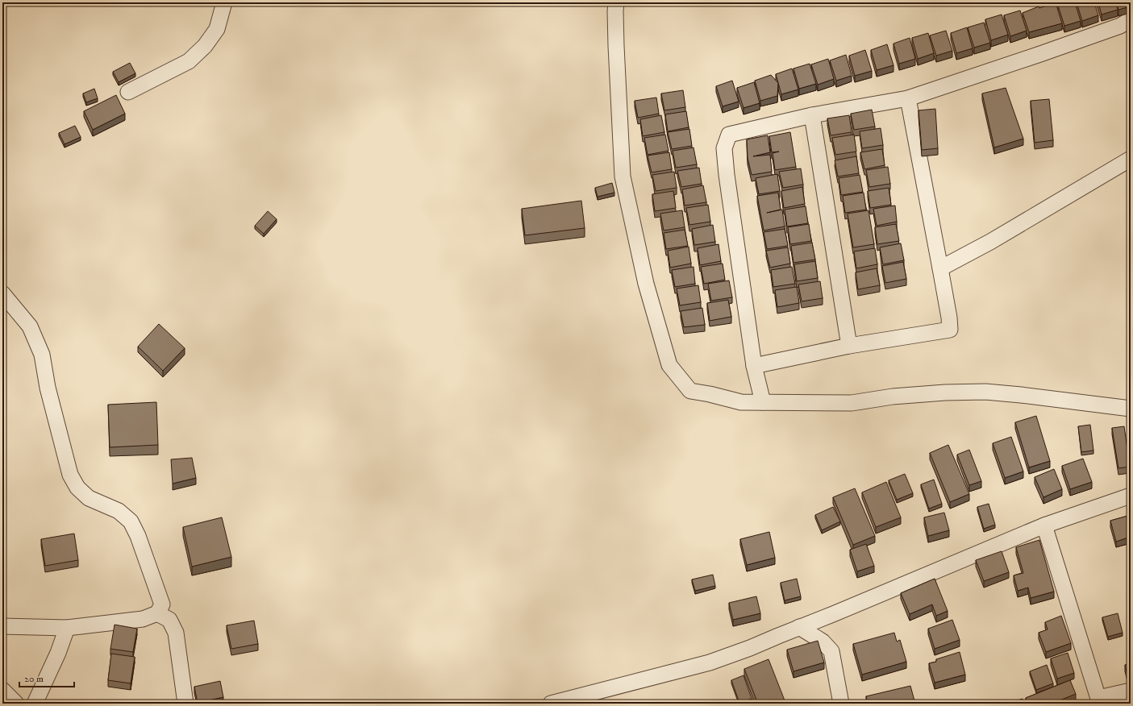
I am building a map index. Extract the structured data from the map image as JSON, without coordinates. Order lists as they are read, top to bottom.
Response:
{
  "scale_bar": "20 m"
}
